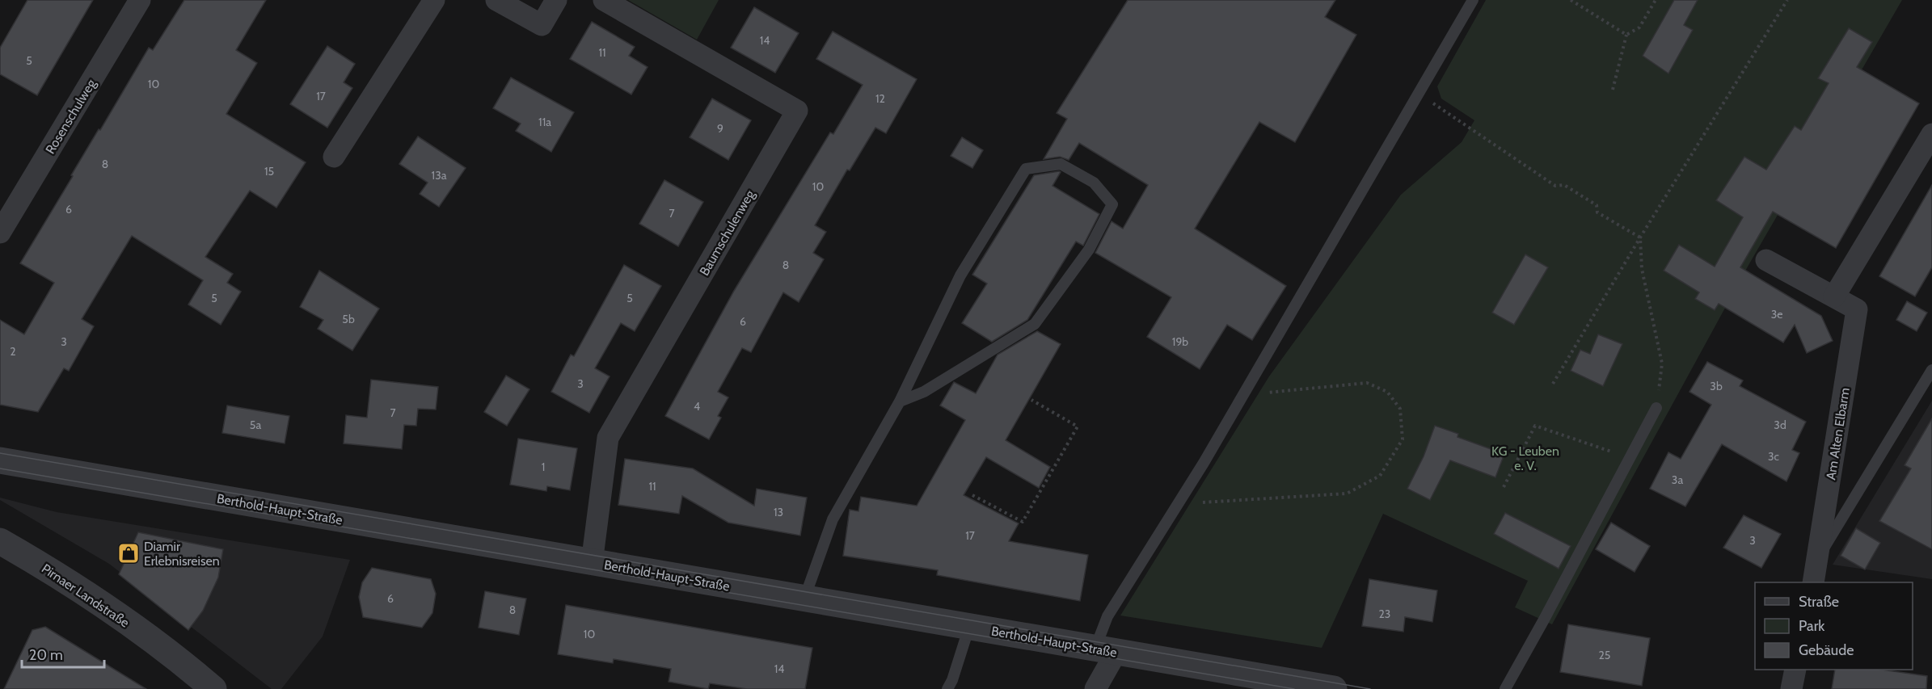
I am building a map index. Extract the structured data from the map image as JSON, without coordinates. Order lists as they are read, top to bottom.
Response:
{
  "streets": {
    "street": [
      "Rosenschulweg",
      "Baumschulenweg",
      "Am Alten Elbarm",
      "Berthold-Haupt-Straße",
      "Pirnaer Landstraße"
    ]
  },
  "crossings": [
    ["Baumschulenweg", "Berthold-Haupt-Straße"]
  ],
  "parks": ["KG - Leuben e. V."],
  "places": {
    "shop": ["Diamir Erlebnisreisen"]
  },
  "house_numbers": [
    "14",
    "11",
    "5",
    "10",
    "17",
    "12",
    "11a",
    "9",
    "8",
    "15",
    "13a",
    "10",
    "6",
    "7",
    "8",
    "5",
    "5",
    "3e",
    "5b",
    "6",
    "3",
    "19b",
    "2",
    "3",
    "3b",
    "4",
    "7",
    "5a",
    "3d",
    "3c",
    "1",
    "3a",
    "11",
    "13",
    "17",
    "3",
    "6",
    "8",
    "23",
    "10",
    "25",
    "14"
  ],
  "legend": ["Straße", "Park", "Gebäude"],
  "scale_bar": "20 m"
}
